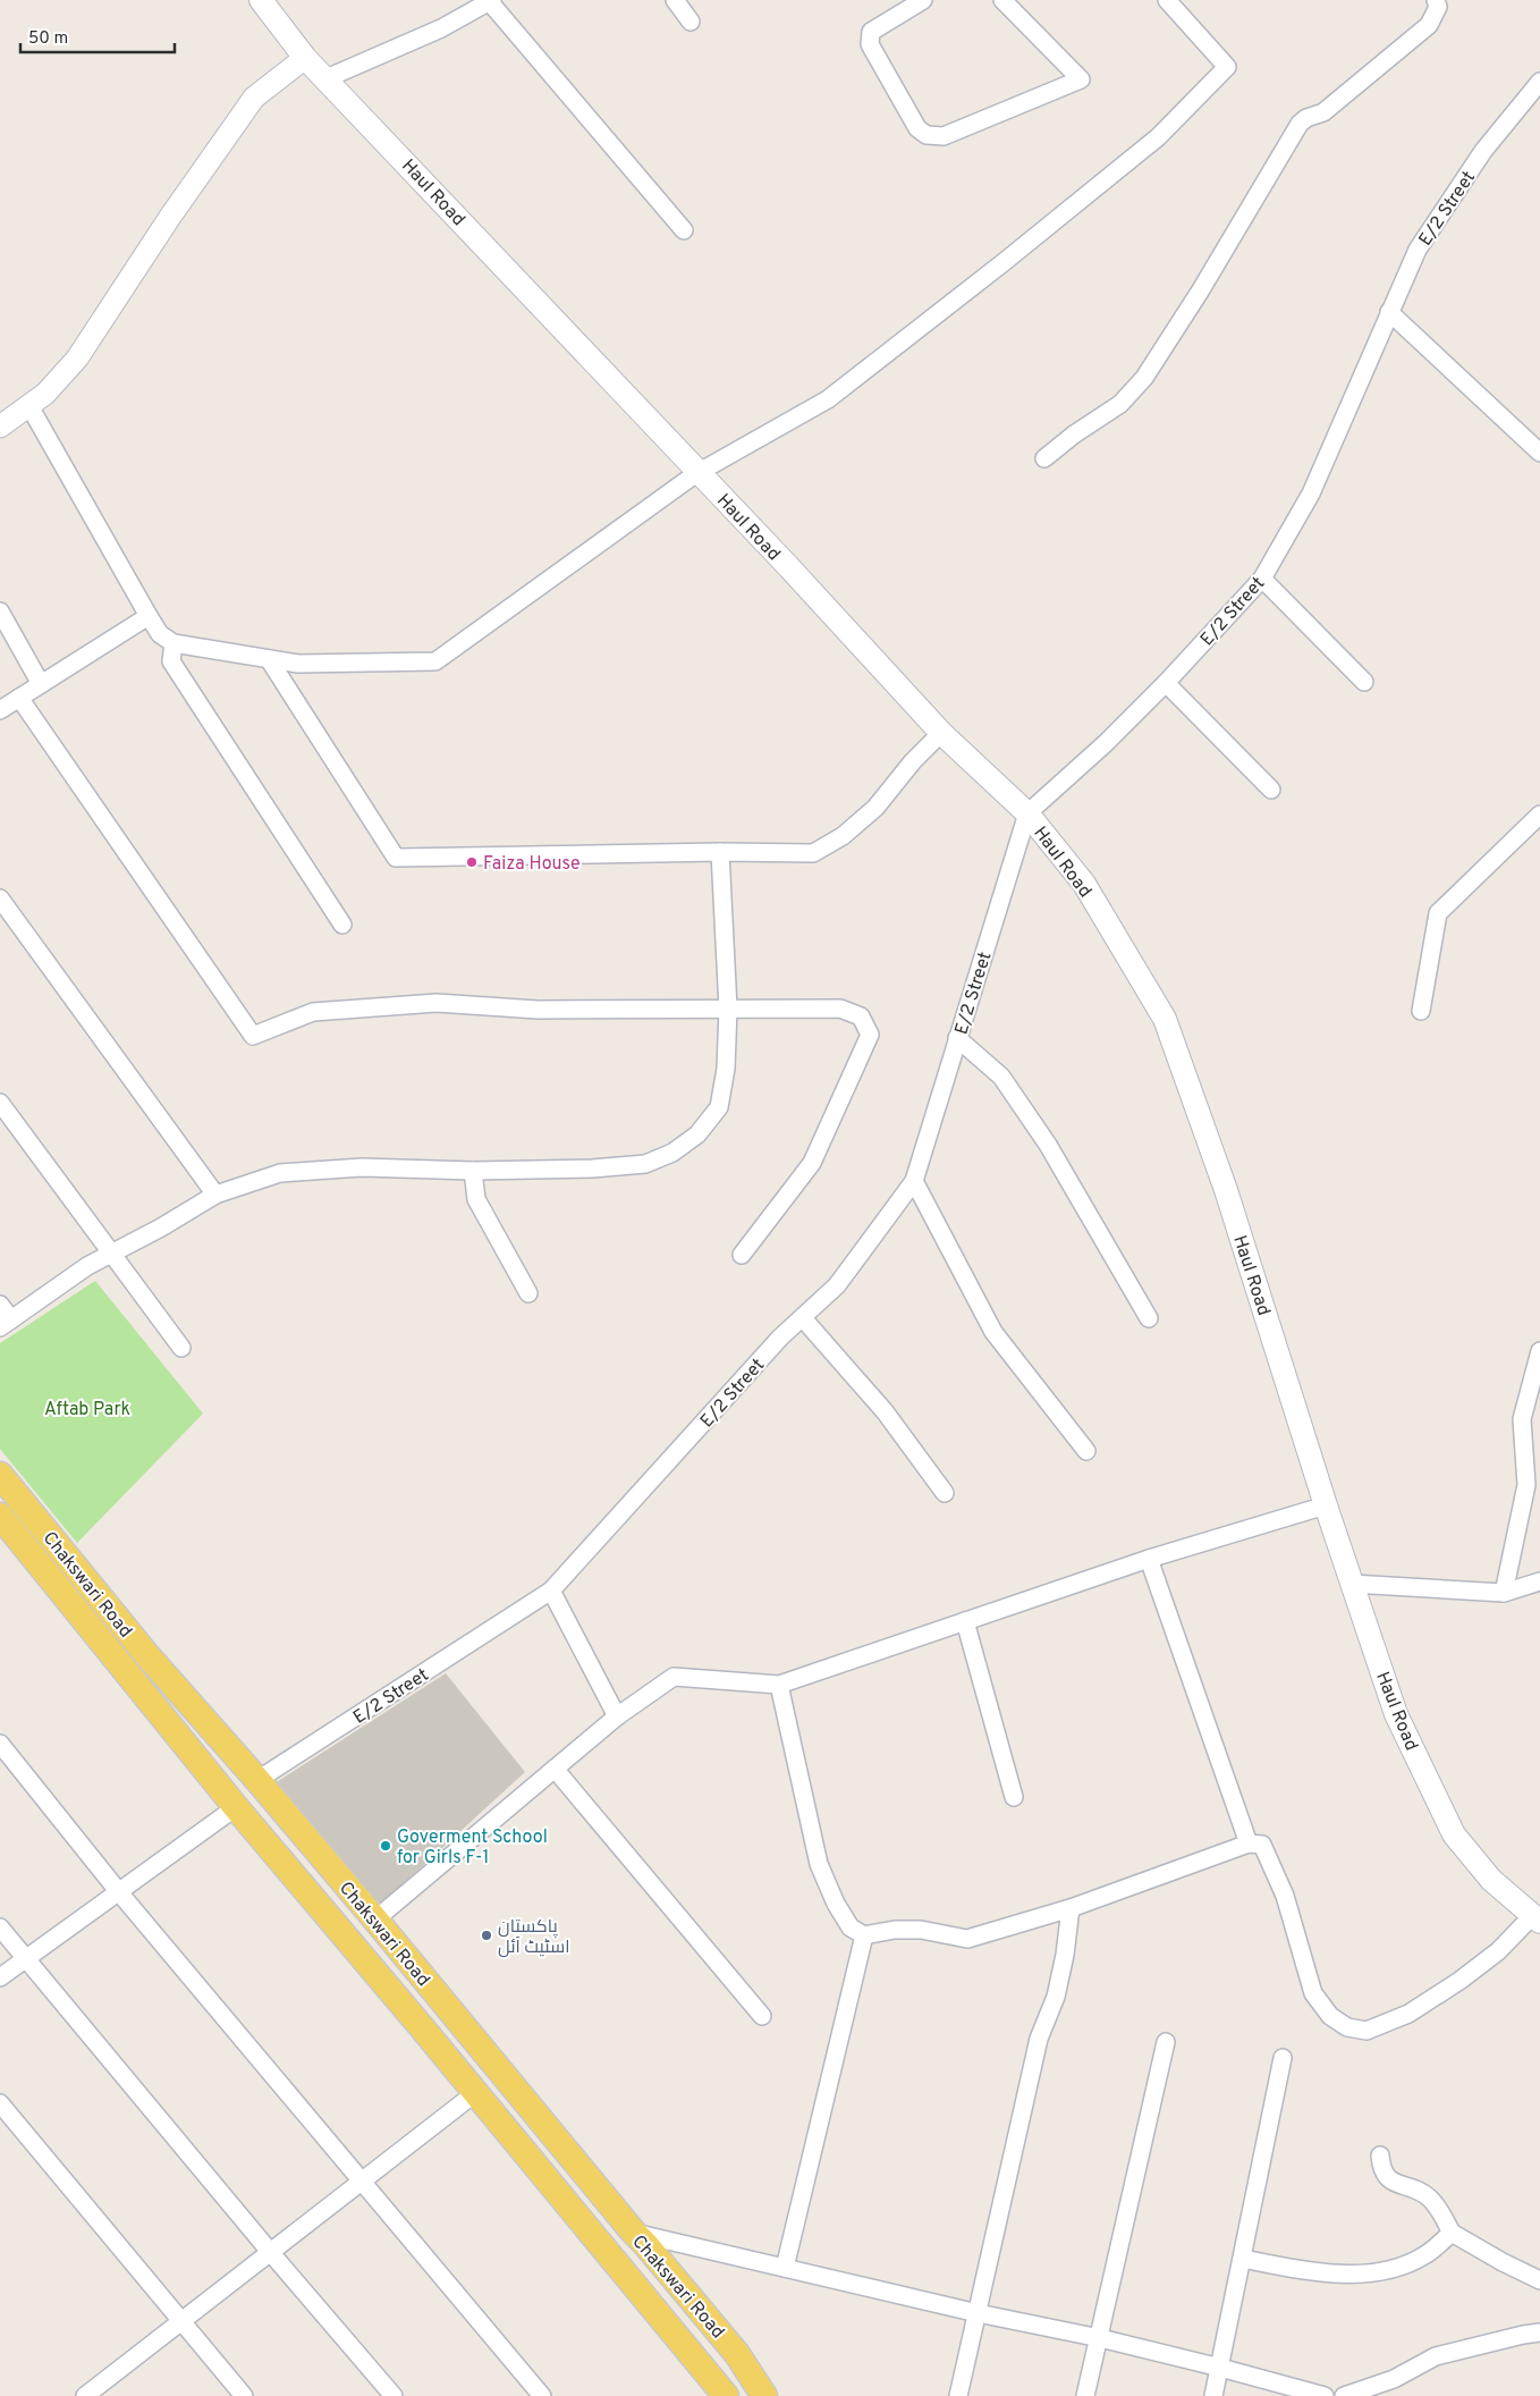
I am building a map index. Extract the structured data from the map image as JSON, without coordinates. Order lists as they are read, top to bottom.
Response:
{
  "streets": {
    "main road": ["Haul Road", "Chakswari Road"],
    "street": ["E/2 Street"]
  },
  "crossings": [
    ["Haul Road", "E/2 Street"],
    ["E/2 Street", "Chakswari Road"]
  ],
  "parks": ["Aftab Park"],
  "places": ["Faiza House", "Goverment School for Girls F-1", "پاکستان اسٹیٹ آئل"],
  "scale_bar": "50 m"
}
